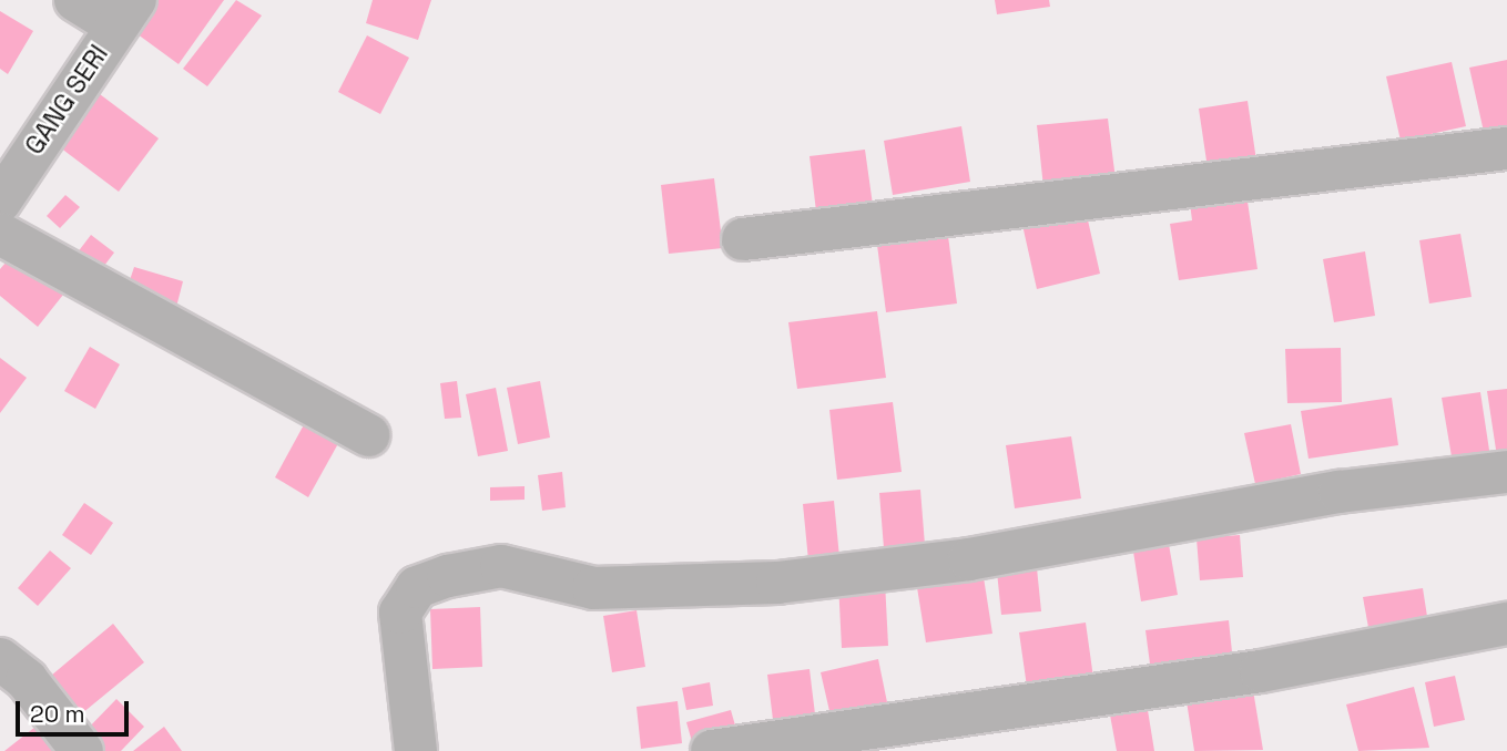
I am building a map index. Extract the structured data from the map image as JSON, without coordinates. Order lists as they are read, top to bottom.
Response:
{
  "streets": {
    "street": ["GANG SERI"]
  },
  "scale_bar": "20 m"
}
